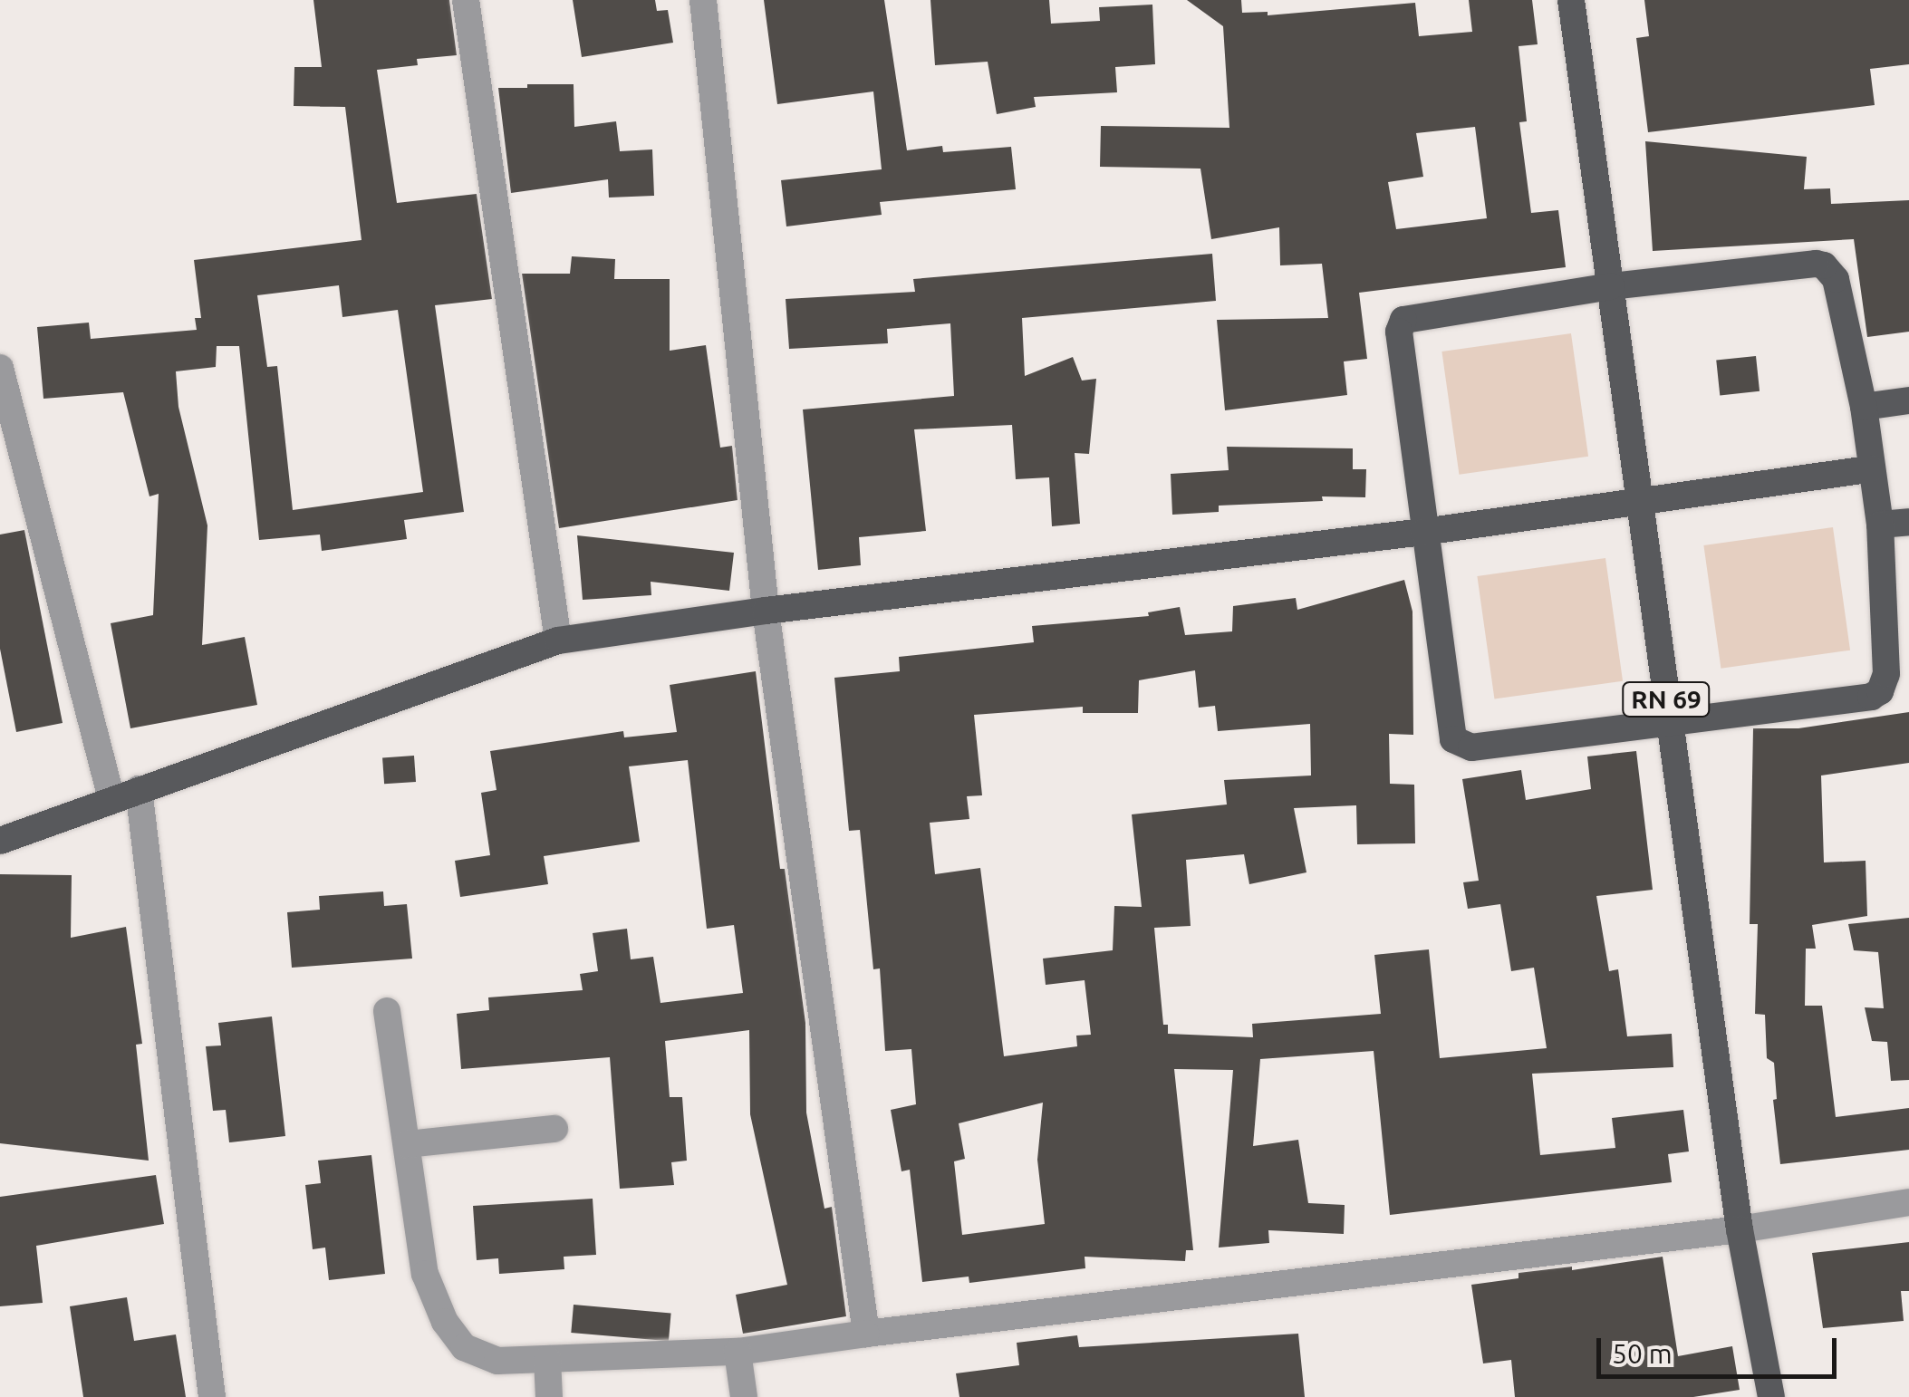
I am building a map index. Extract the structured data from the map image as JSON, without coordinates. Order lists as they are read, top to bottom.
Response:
{
  "streets": {
    "main road": ["RN 69"]
  },
  "scale_bar": "50 m"
}
